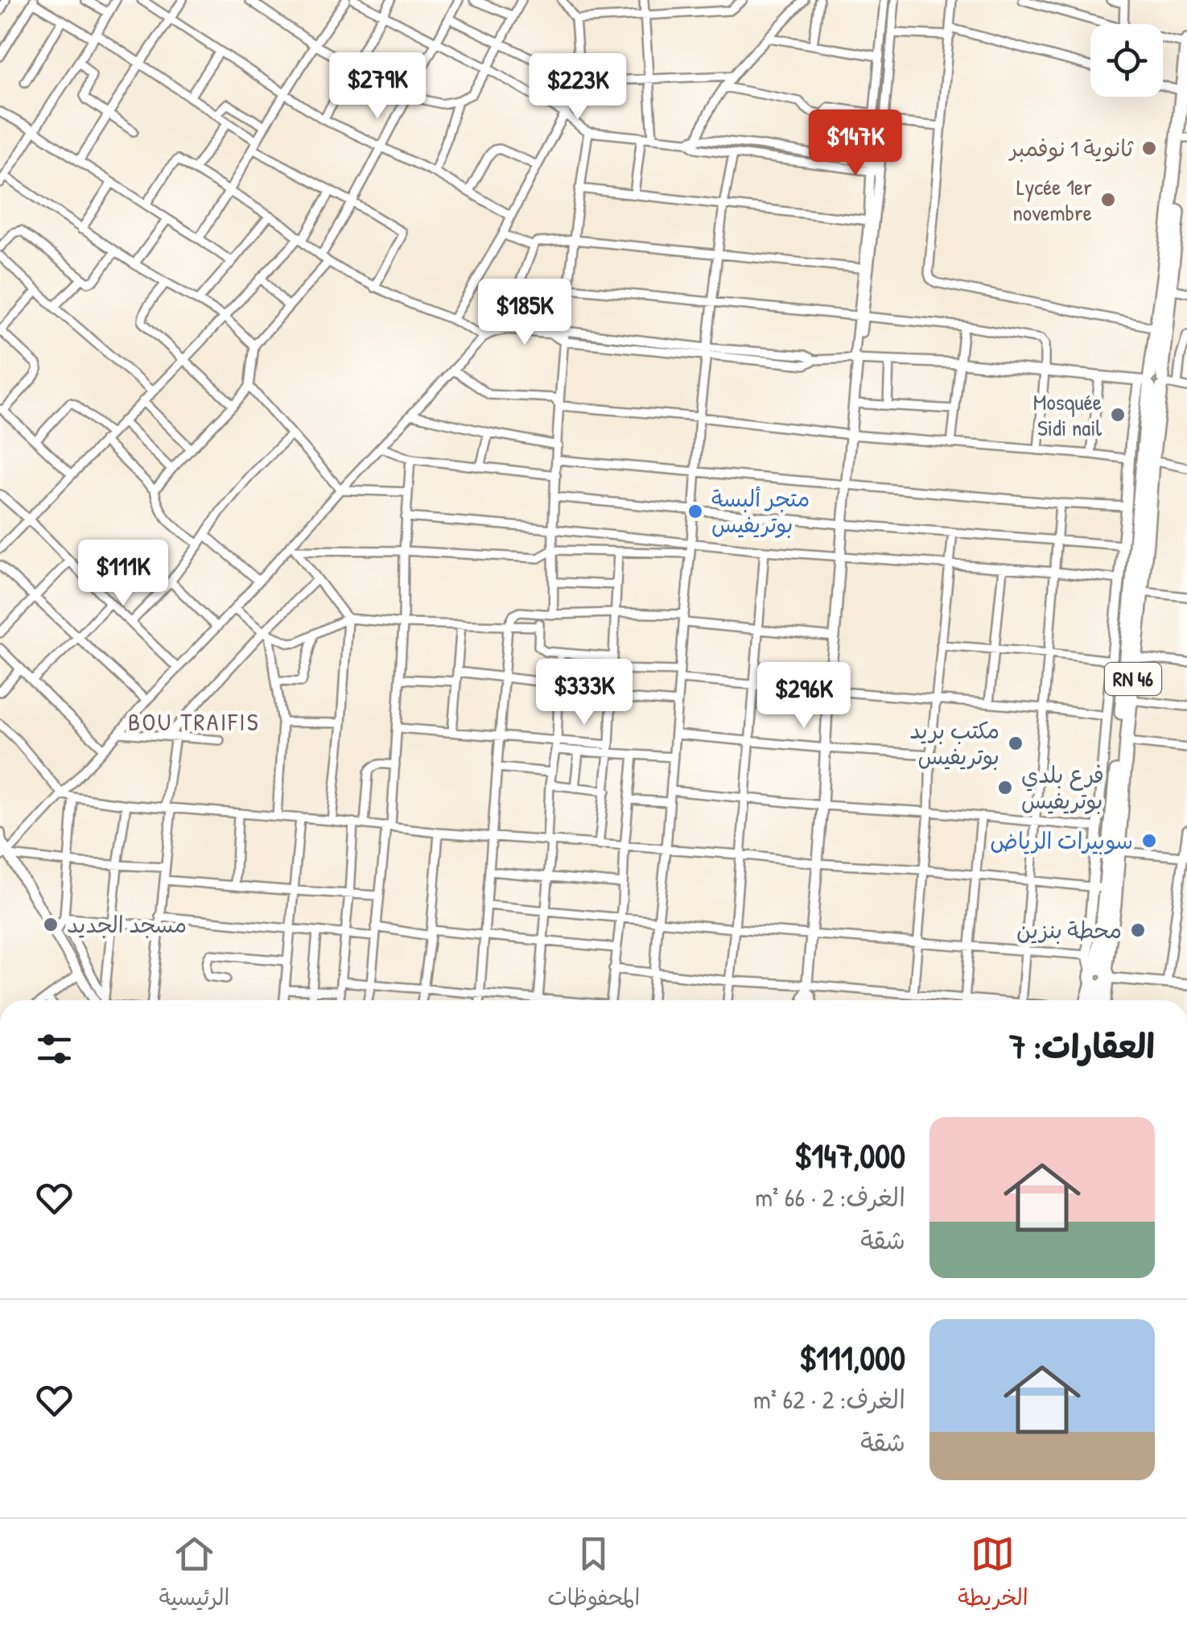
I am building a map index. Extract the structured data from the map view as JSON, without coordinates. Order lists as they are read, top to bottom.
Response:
{
  "streets": {
    "highway": ["RN 46"]
  },
  "districts": ["BOU TRAIFIS"],
  "places": [
    "ثانوية 1 نوفمبر",
    "Lycée 1er novembre",
    "Mosquée Sidi nail",
    "متجر ألبسة بوتريفيس",
    "مكتب بريد بوتريفيس",
    "فرع بلدي بوتريفيس",
    "سوبيرات الرياض",
    "مسجد الجديد",
    "محطة بنزين"
  ],
  "page": {
    "price": [
      "$279K",
      "$223K",
      "$147K",
      "$185K",
      "$111K",
      "$333K",
      "$296K"
    ],
    "heading": "العقارات: 7",
    "list": [
      {
        "name": "$147,000",
        "note": "الغرف: 2 · 66 m² · شقة"
      },
      {
        "name": "$111,000",
        "note": "الغرف: 2 · 62 m² · شقة"
      }
    ],
    "tabs": ["الخريطة", "المحفوظات", "الرئيسية"]
  }
}
